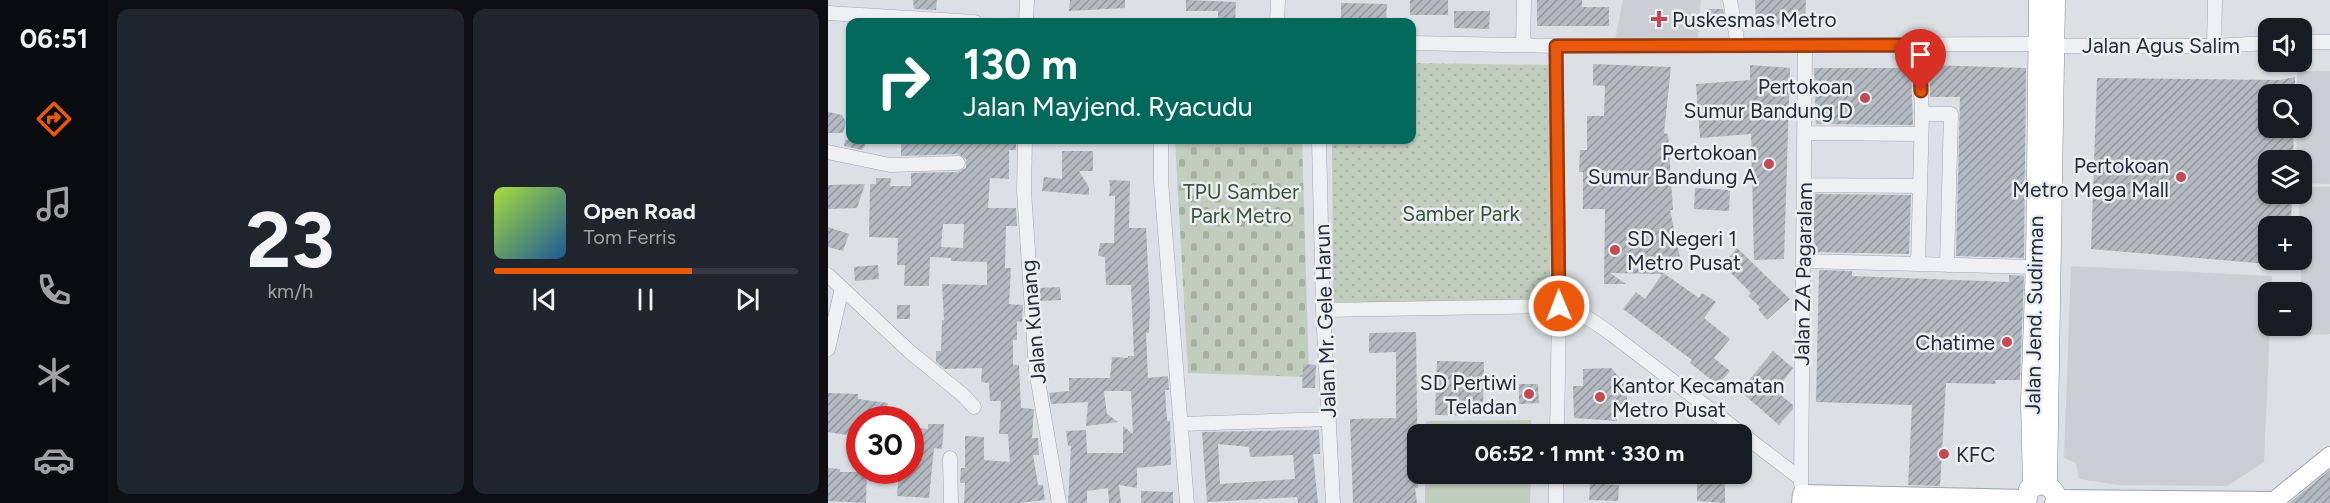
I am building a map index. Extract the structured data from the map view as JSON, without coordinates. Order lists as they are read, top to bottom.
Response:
{
  "streets": {
    "highway": ["Jalan Jend. Sudirman"],
    "street": [
      "Jalan Agus Salim",
      "Jalan ZA Pagaralam",
      "Jalan Mr. Gele Harun",
      "Jalan Kunang"
    ]
  },
  "crossings": [
    ["Jalan Agus Salim", "Jalan ZA Pagaralam"],
    ["Jalan Agus Salim", "Jalan Jend. Sudirman"]
  ],
  "parks": ["TPU Samber Park Metro", "Samber Park"],
  "places": {
    "health": ["Puskesmas Metro"],
    "other": [
      "Pertokoan Sumur Bandung D",
      "Pertokoan Sumur Bandung A",
      "Pertokoan Metro Mega Mall",
      "SD Negeri 1 Metro Pusat",
      "Chatime",
      "SD Pertiwi Teladan",
      "Kantor Kecamatan Metro Pusat",
      "KFC"
    ]
  },
  "page": {
    "tabs": "06:51",
    "tile": ["23", "km/h"],
    "map_buttons": ["+", "−"],
    "turn": ["130 m", "Jalan Mayjend. Ryacudu"],
    "song": ["Open Road", "Tom Ferris"],
    "limit": "30",
    "trip": "06:52 · 1 mnt · 330 m"
  }
}
